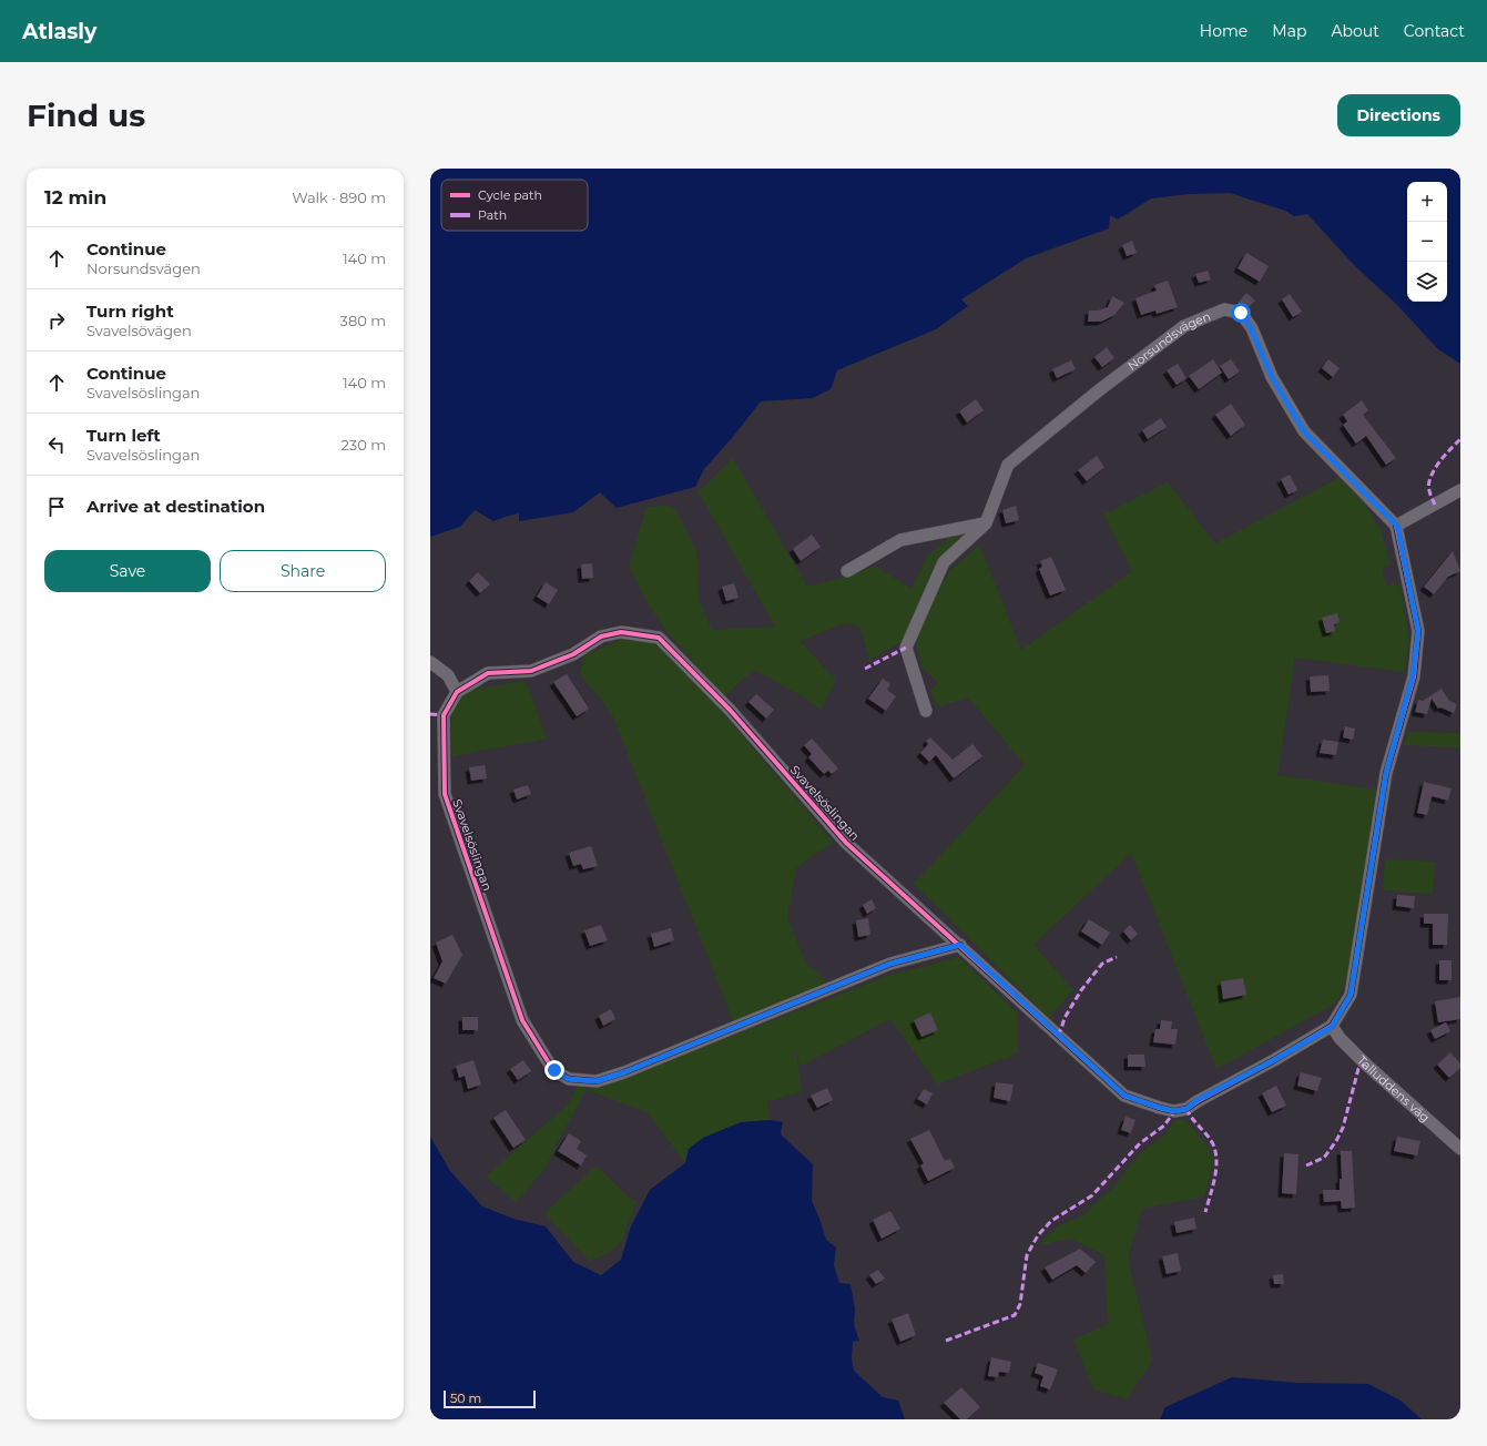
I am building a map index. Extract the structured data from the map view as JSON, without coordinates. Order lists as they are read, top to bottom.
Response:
{
  "streets": {
    "street": ["Norsundsvägen", "Svavelsöslingan", "Talluddens väg"]
  },
  "crossings": [
    ["Svavelsöslingan", "Talluddens väg"]
  ],
  "legend": ["Cycle path", "Path"],
  "scale_bar": "50 m",
  "page": {
    "header": "Atlasly",
    "nav": [
      "Home",
      "Map",
      "About",
      "Contact"
    ],
    "buttons": [
      "Directions",
      ["Save", "Share"]
    ],
    "title": "Find us",
    "heading": ["12 min", "Walk · 890 m"],
    "map_buttons": ["+", "−"],
    "list": [
      ["Continue", "Norsundsvägen", "140 m"],
      ["Turn right", "Svavelsövägen", "380 m"],
      ["Continue", "Svavelsöslingan", "140 m"],
      ["Turn left", "Svavelsöslingan", "230 m"],
      "Arrive at destination"
    ],
    "scale": "50 m"
  }
}
